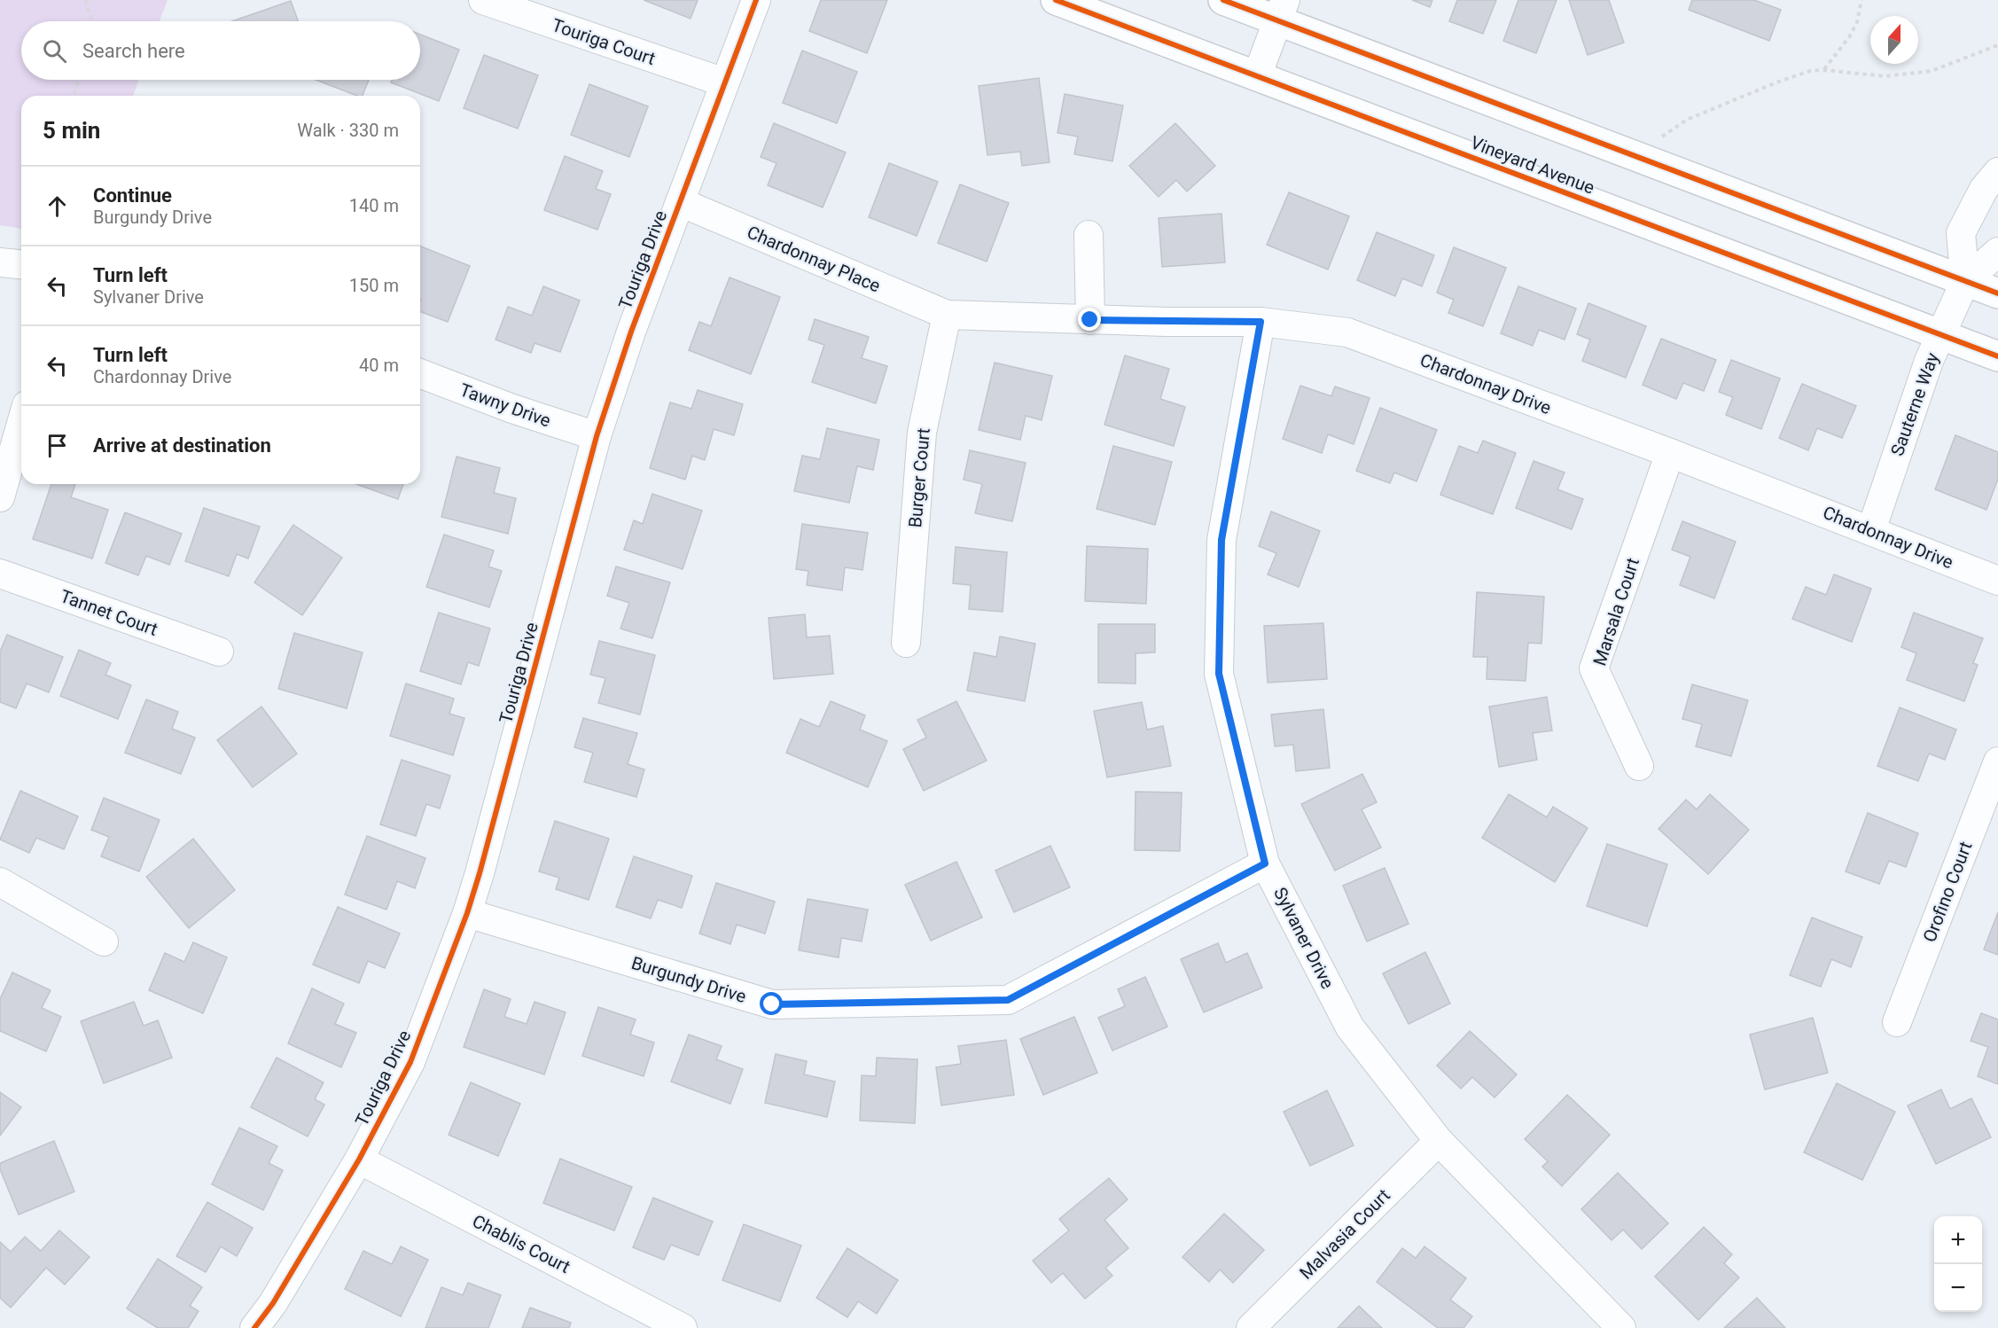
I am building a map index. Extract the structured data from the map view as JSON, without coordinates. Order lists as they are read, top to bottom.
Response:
{
  "streets": {
    "street": [
      "Touriga Court",
      "Vineyard Avenue",
      "Chardonnay Place",
      "Touriga Drive",
      "Chardonnay Drive",
      "Sauterne Way",
      "Tawny Drive",
      "Burger Court",
      "Marsala Court",
      "Tannet Court",
      "Orofino Court",
      "Sylvaner Drive",
      "Burgundy Drive",
      "Malvasia Court",
      "Chablis Court"
    ]
  },
  "crossings": [
    ["Touriga Court", "Touriga Drive"],
    ["Vineyard Avenue", "Sauterne Way"],
    ["Chardonnay Place", "Touriga Drive"],
    ["Chardonnay Place", "Chardonnay Drive"],
    ["Chardonnay Place", "Burger Court"],
    ["Touriga Drive", "Tawny Drive"],
    ["Touriga Drive", "Burgundy Drive"],
    ["Touriga Drive", "Chablis Court"],
    ["Chardonnay Drive", "Sauterne Way"],
    ["Chardonnay Drive", "Burger Court"],
    ["Chardonnay Drive", "Marsala Court"],
    ["Chardonnay Drive", "Sylvaner Drive"],
    ["Sylvaner Drive", "Burgundy Drive"],
    ["Sylvaner Drive", "Malvasia Court"]
  ],
  "north": "top",
  "page": {
    "search": "Search here",
    "heading": ["5 min", "Walk · 330 m"],
    "list": [
      ["Continue", "Burgundy Drive", "140 m"],
      ["Turn left", "Sylvaner Drive", "150 m"],
      ["Turn left", "Chardonnay Drive", "40 m"],
      "Arrive at destination"
    ],
    "map_buttons": ["+", "−"]
  }
}
